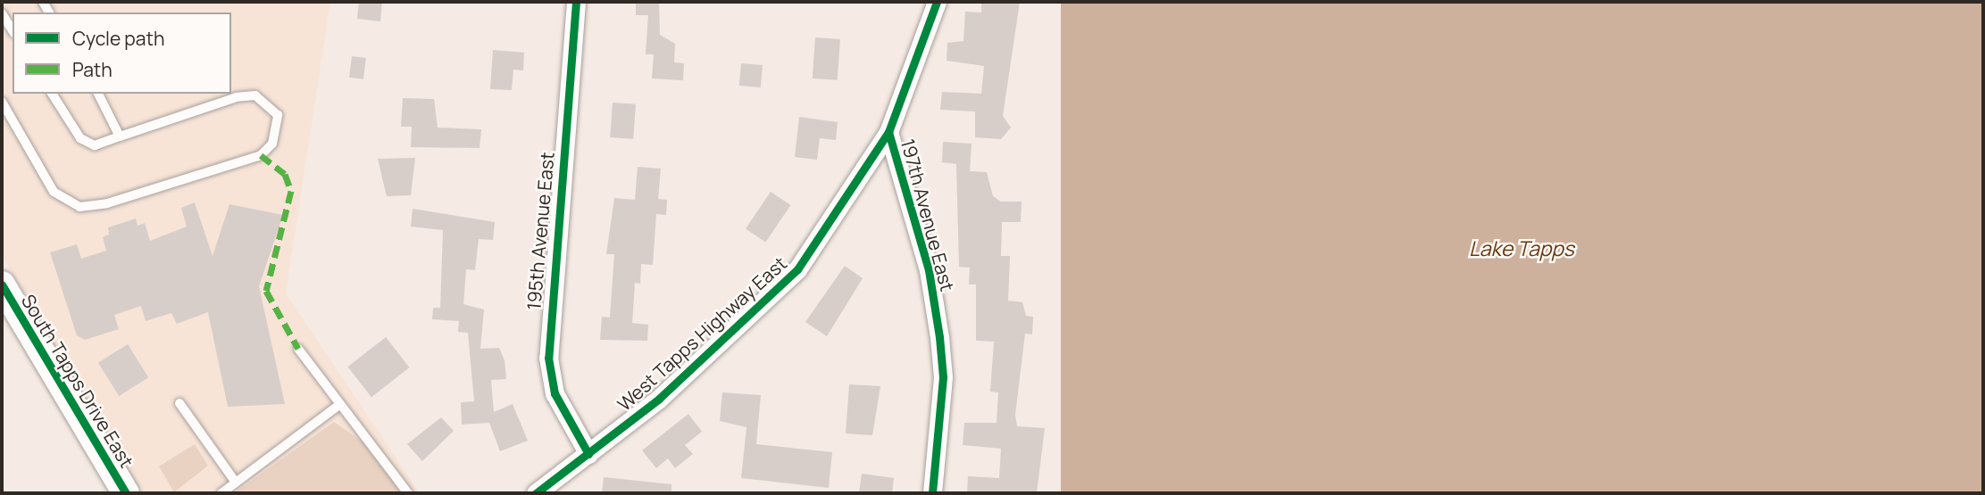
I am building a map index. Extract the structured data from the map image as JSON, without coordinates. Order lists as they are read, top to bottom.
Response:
{
  "streets": {
    "street": [
      "197th Avenue East",
      "195th Avenue East",
      "West Tapps Highway East",
      "South Tapps Drive East"
    ]
  },
  "crossings": [
    ["197th Avenue East", "West Tapps Highway East"],
    ["195th Avenue East", "West Tapps Highway East"]
  ],
  "water": ["Lake Tapps"],
  "legend": ["Cycle path", "Path"]
}
